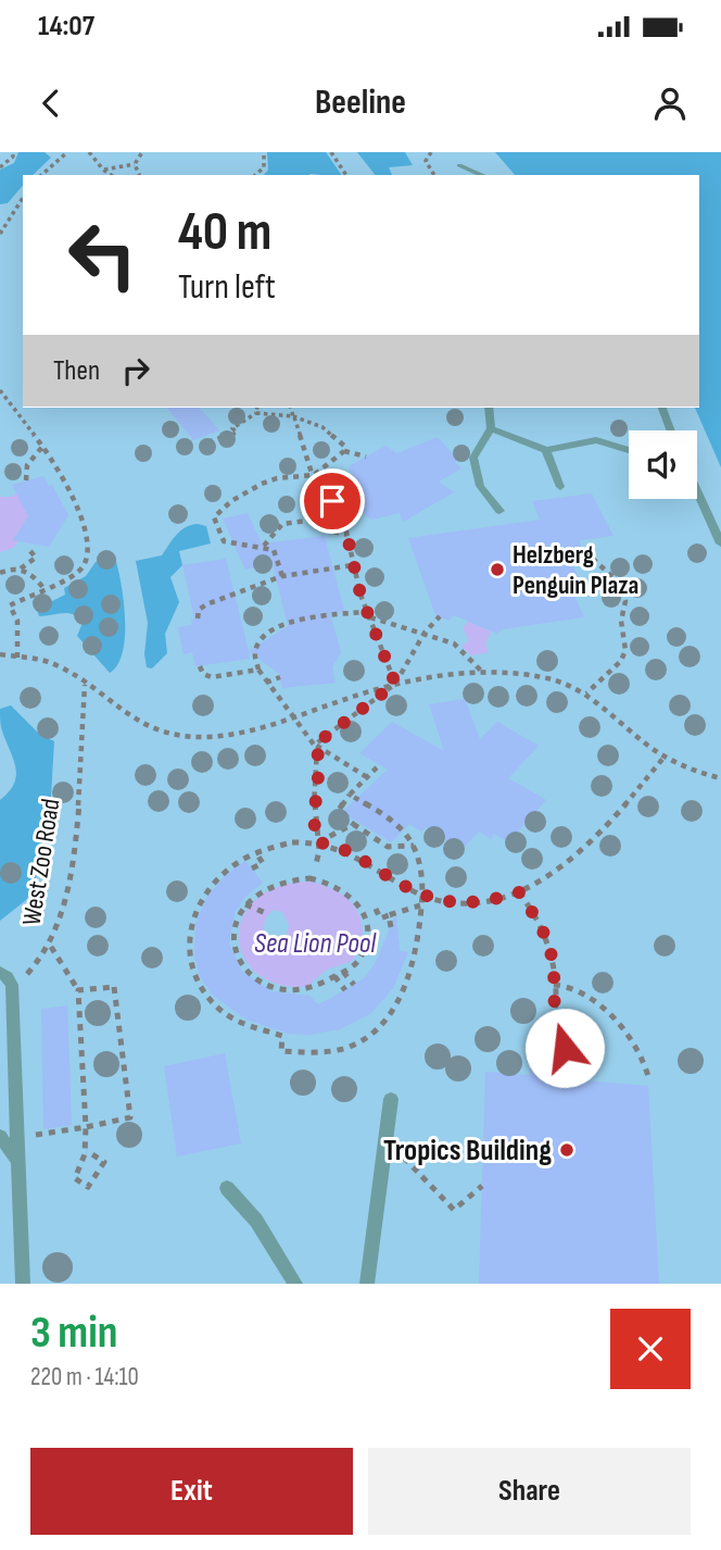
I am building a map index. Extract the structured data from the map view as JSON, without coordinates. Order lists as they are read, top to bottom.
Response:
{
  "streets": {
    "path": ["West Zoo Road"]
  },
  "water": ["Sea Lion Pool"],
  "places": ["Helzberg Penguin Plaza", "Tropics Building"],
  "page": {
    "status": "14:07",
    "header": "Beeline",
    "turn": ["40 m", "Turn left"],
    "then": "Then",
    "heading": ["3 min", "220 m · 14:10"],
    "buttons": ["Exit", "Share"]
  }
}
